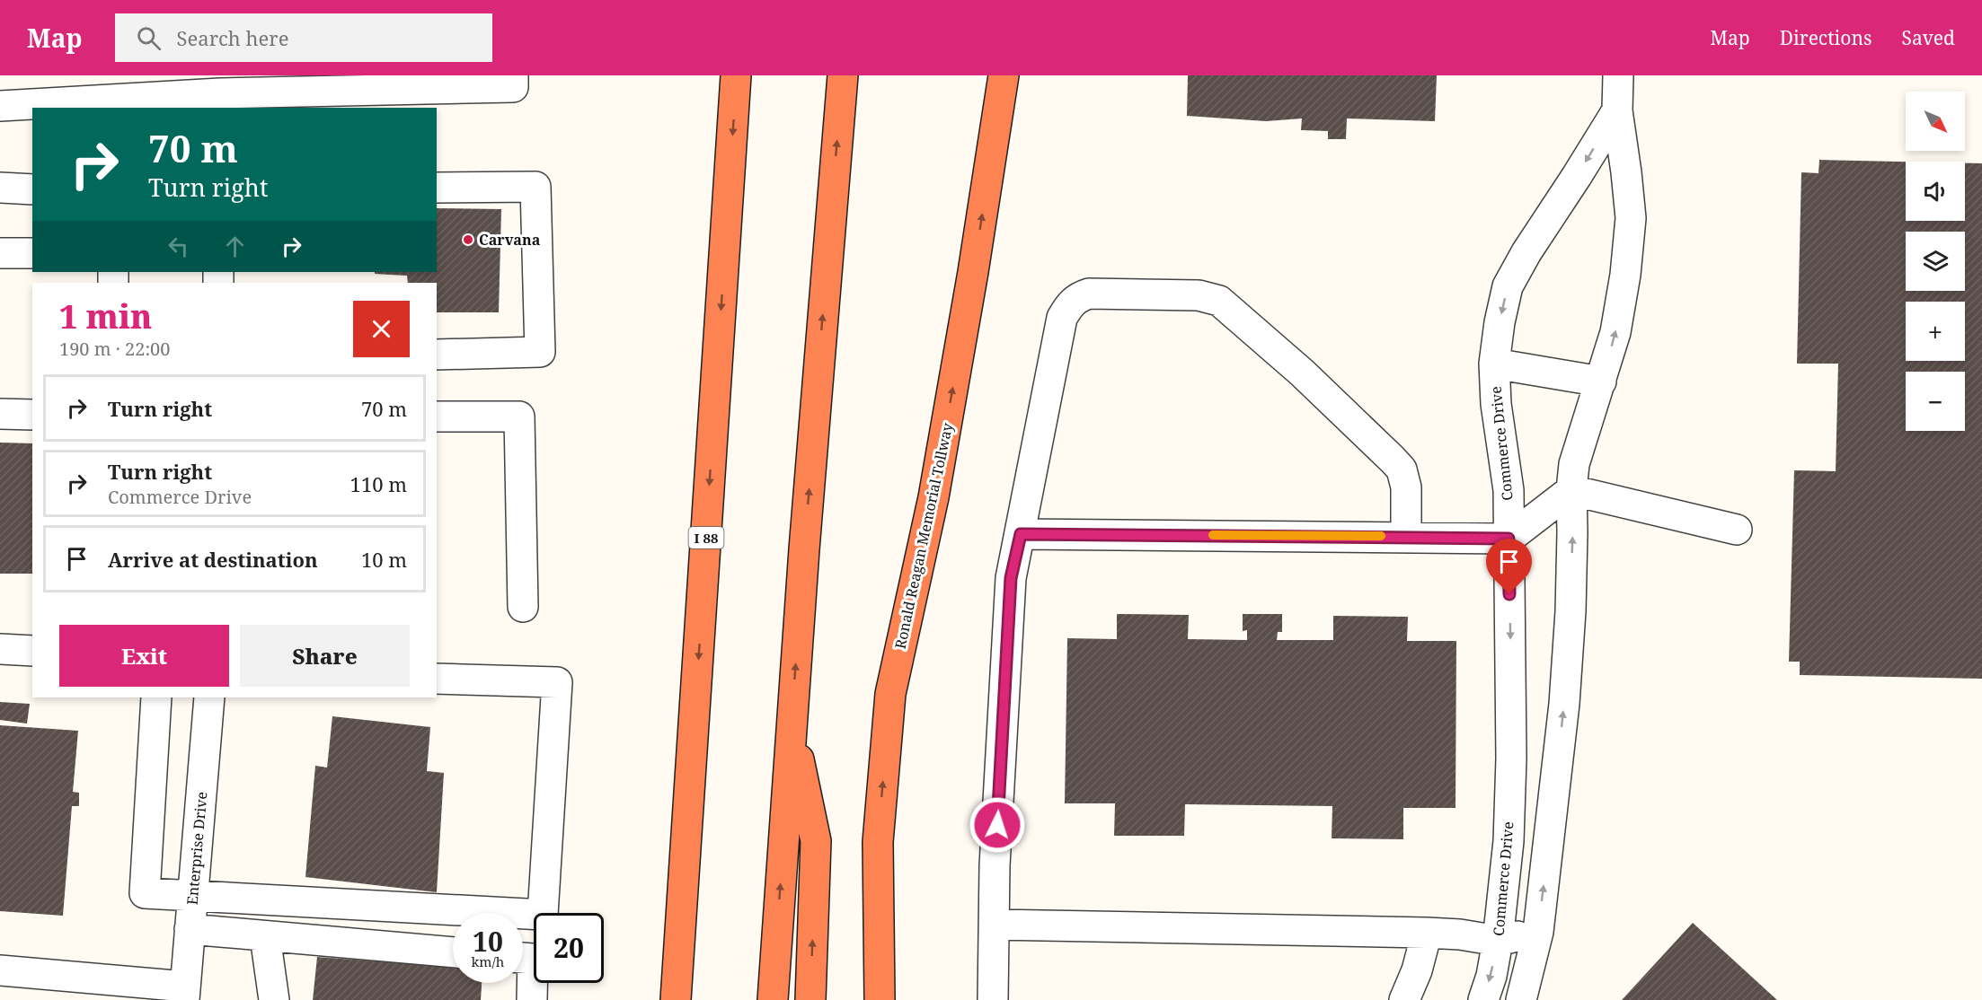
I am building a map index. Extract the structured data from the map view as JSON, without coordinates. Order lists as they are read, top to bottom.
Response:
{
  "streets": {
    "highway": ["Ronald Reagan Memorial Tollway", "I 88"],
    "street": ["Commerce Drive", "Enterprise Drive"]
  },
  "places": ["Carvana"],
  "north": "bottom right",
  "page": {
    "header": "Map",
    "search": "Search here",
    "nav": ["Map", "Directions", "Saved"],
    "map_buttons": ["+", "−"],
    "turn": ["70 m", "Turn right"],
    "heading": ["1 min", "190 m · 22:00"],
    "list": [
      {
        "name": "Turn right",
        "value": "70 m"
      },
      {
        "name": "Turn right",
        "note": "Commerce Drive",
        "value": "110 m"
      },
      {
        "name": "Arrive at destination",
        "value": "10 m"
      }
    ],
    "buttons": ["Exit", "Share"],
    "speed": "10 km/h",
    "limit": "20"
  }
}
